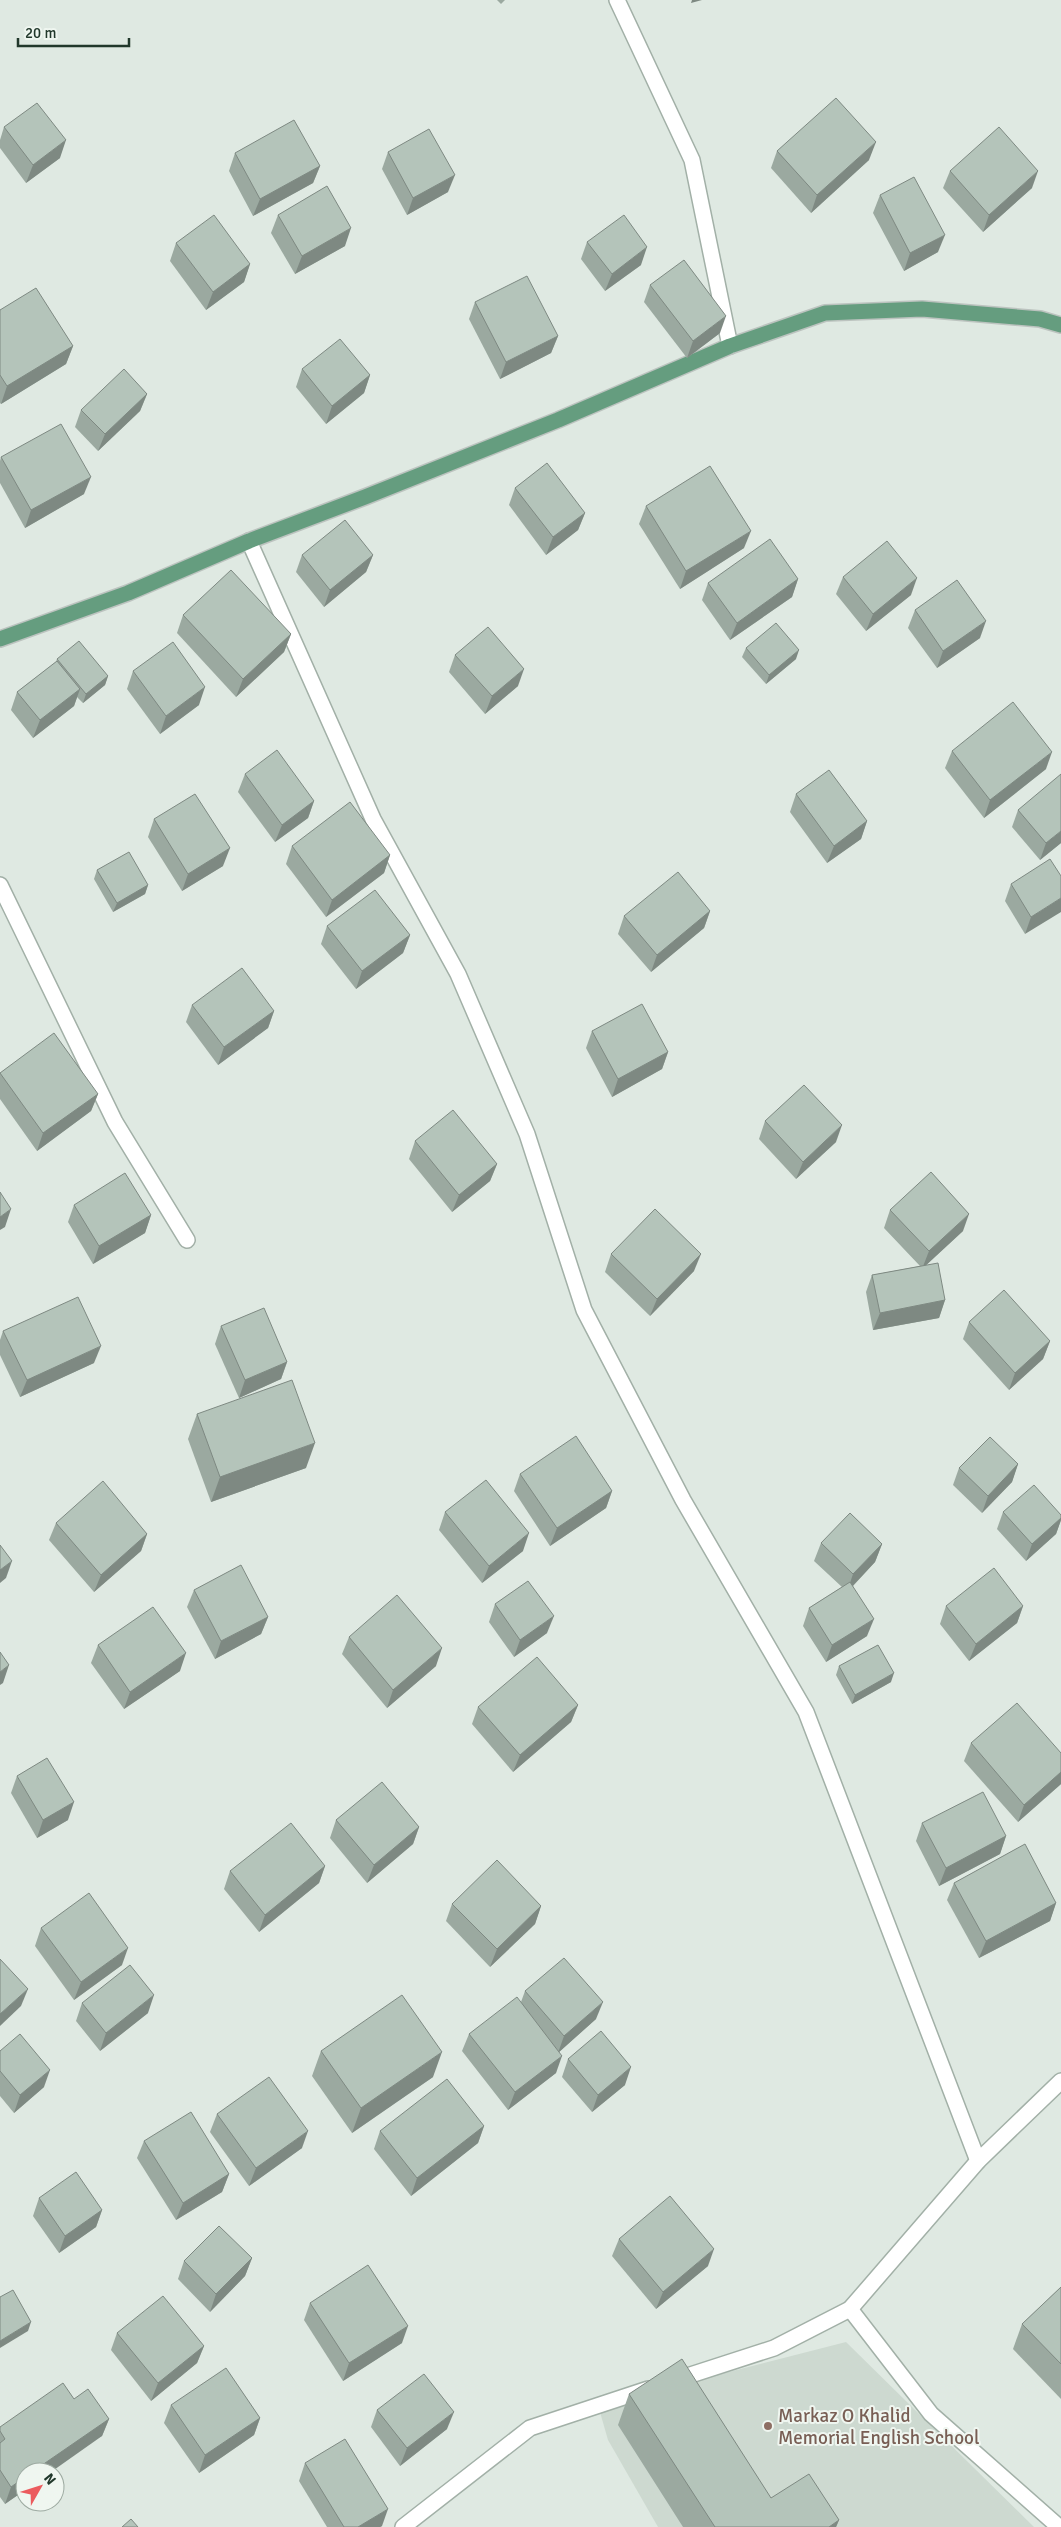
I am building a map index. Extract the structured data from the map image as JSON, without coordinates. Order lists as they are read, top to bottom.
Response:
{
  "places": ["Markaz O Khalid Memorial English School"],
  "scale_bar": "20 m",
  "north": "top right"
}
